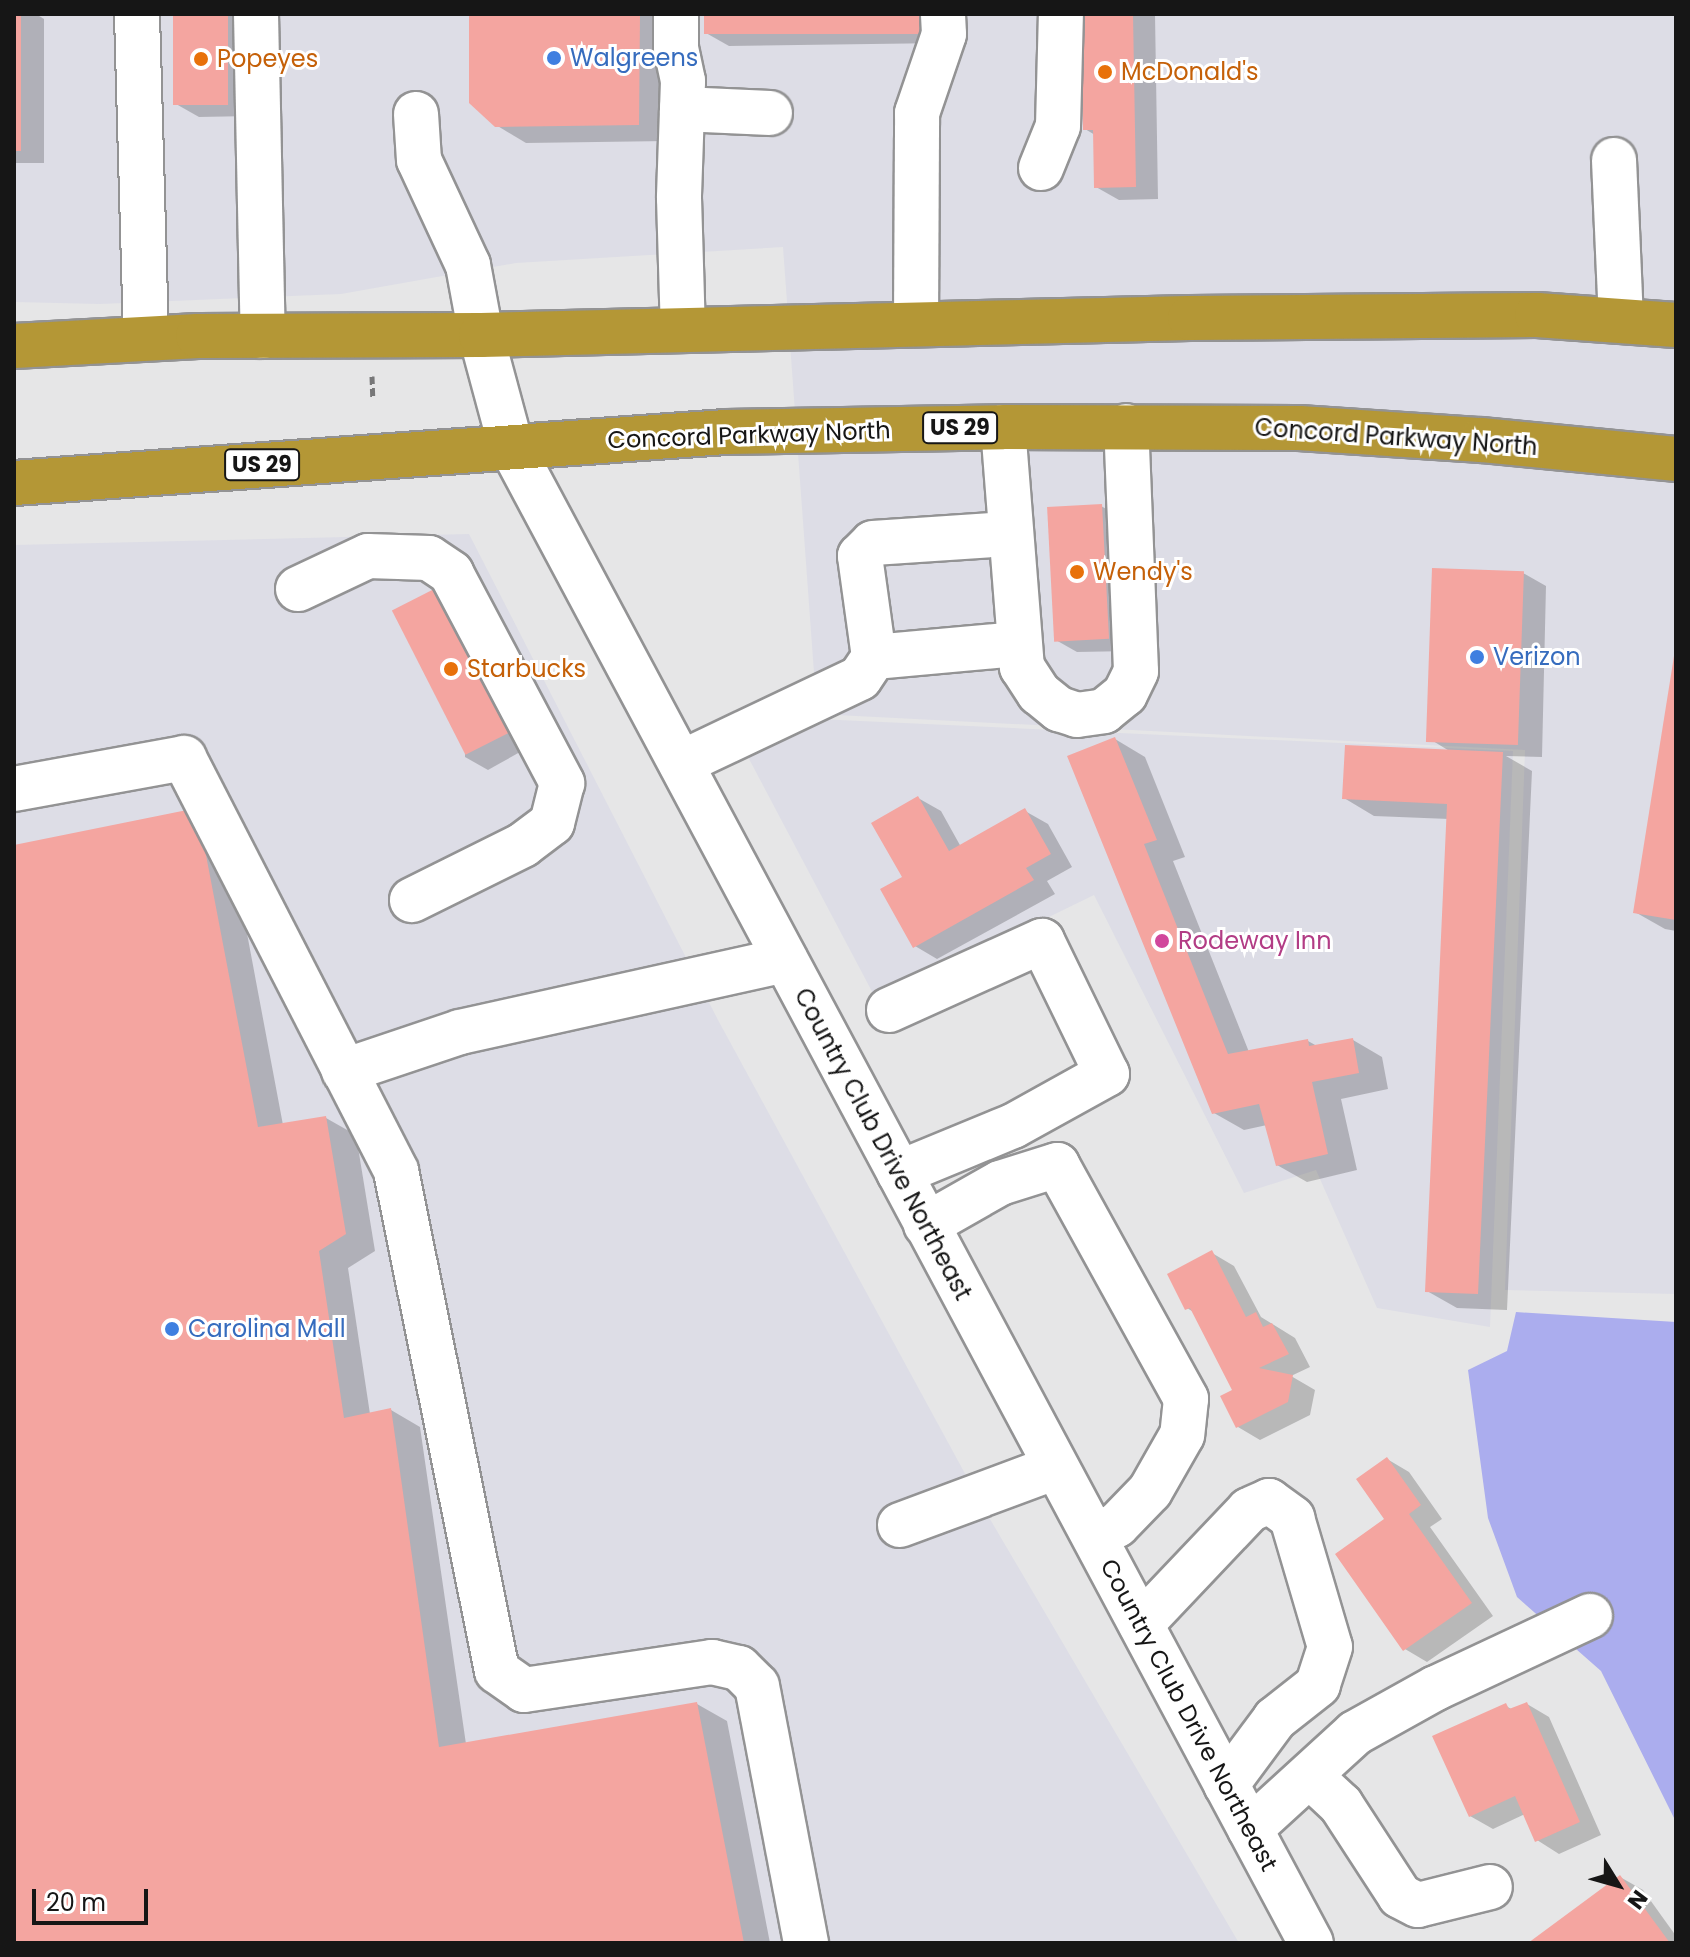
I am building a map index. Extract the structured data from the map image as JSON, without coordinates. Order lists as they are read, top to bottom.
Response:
{
  "streets": {
    "highway": ["US 29", "Concord Parkway North"],
    "street": ["Country Club Drive Northeast"]
  },
  "crossings": [
    ["Concord Parkway North", "Country Club Drive Northeast"]
  ],
  "places": [
    "Walgreens",
    "Popeyes",
    "McDonald's",
    "Wendy's",
    "Verizon",
    "Starbucks",
    "Rodeway Inn",
    "Carolina Mall"
  ],
  "scale_bar": "20 m",
  "north": "bottom right"
}
